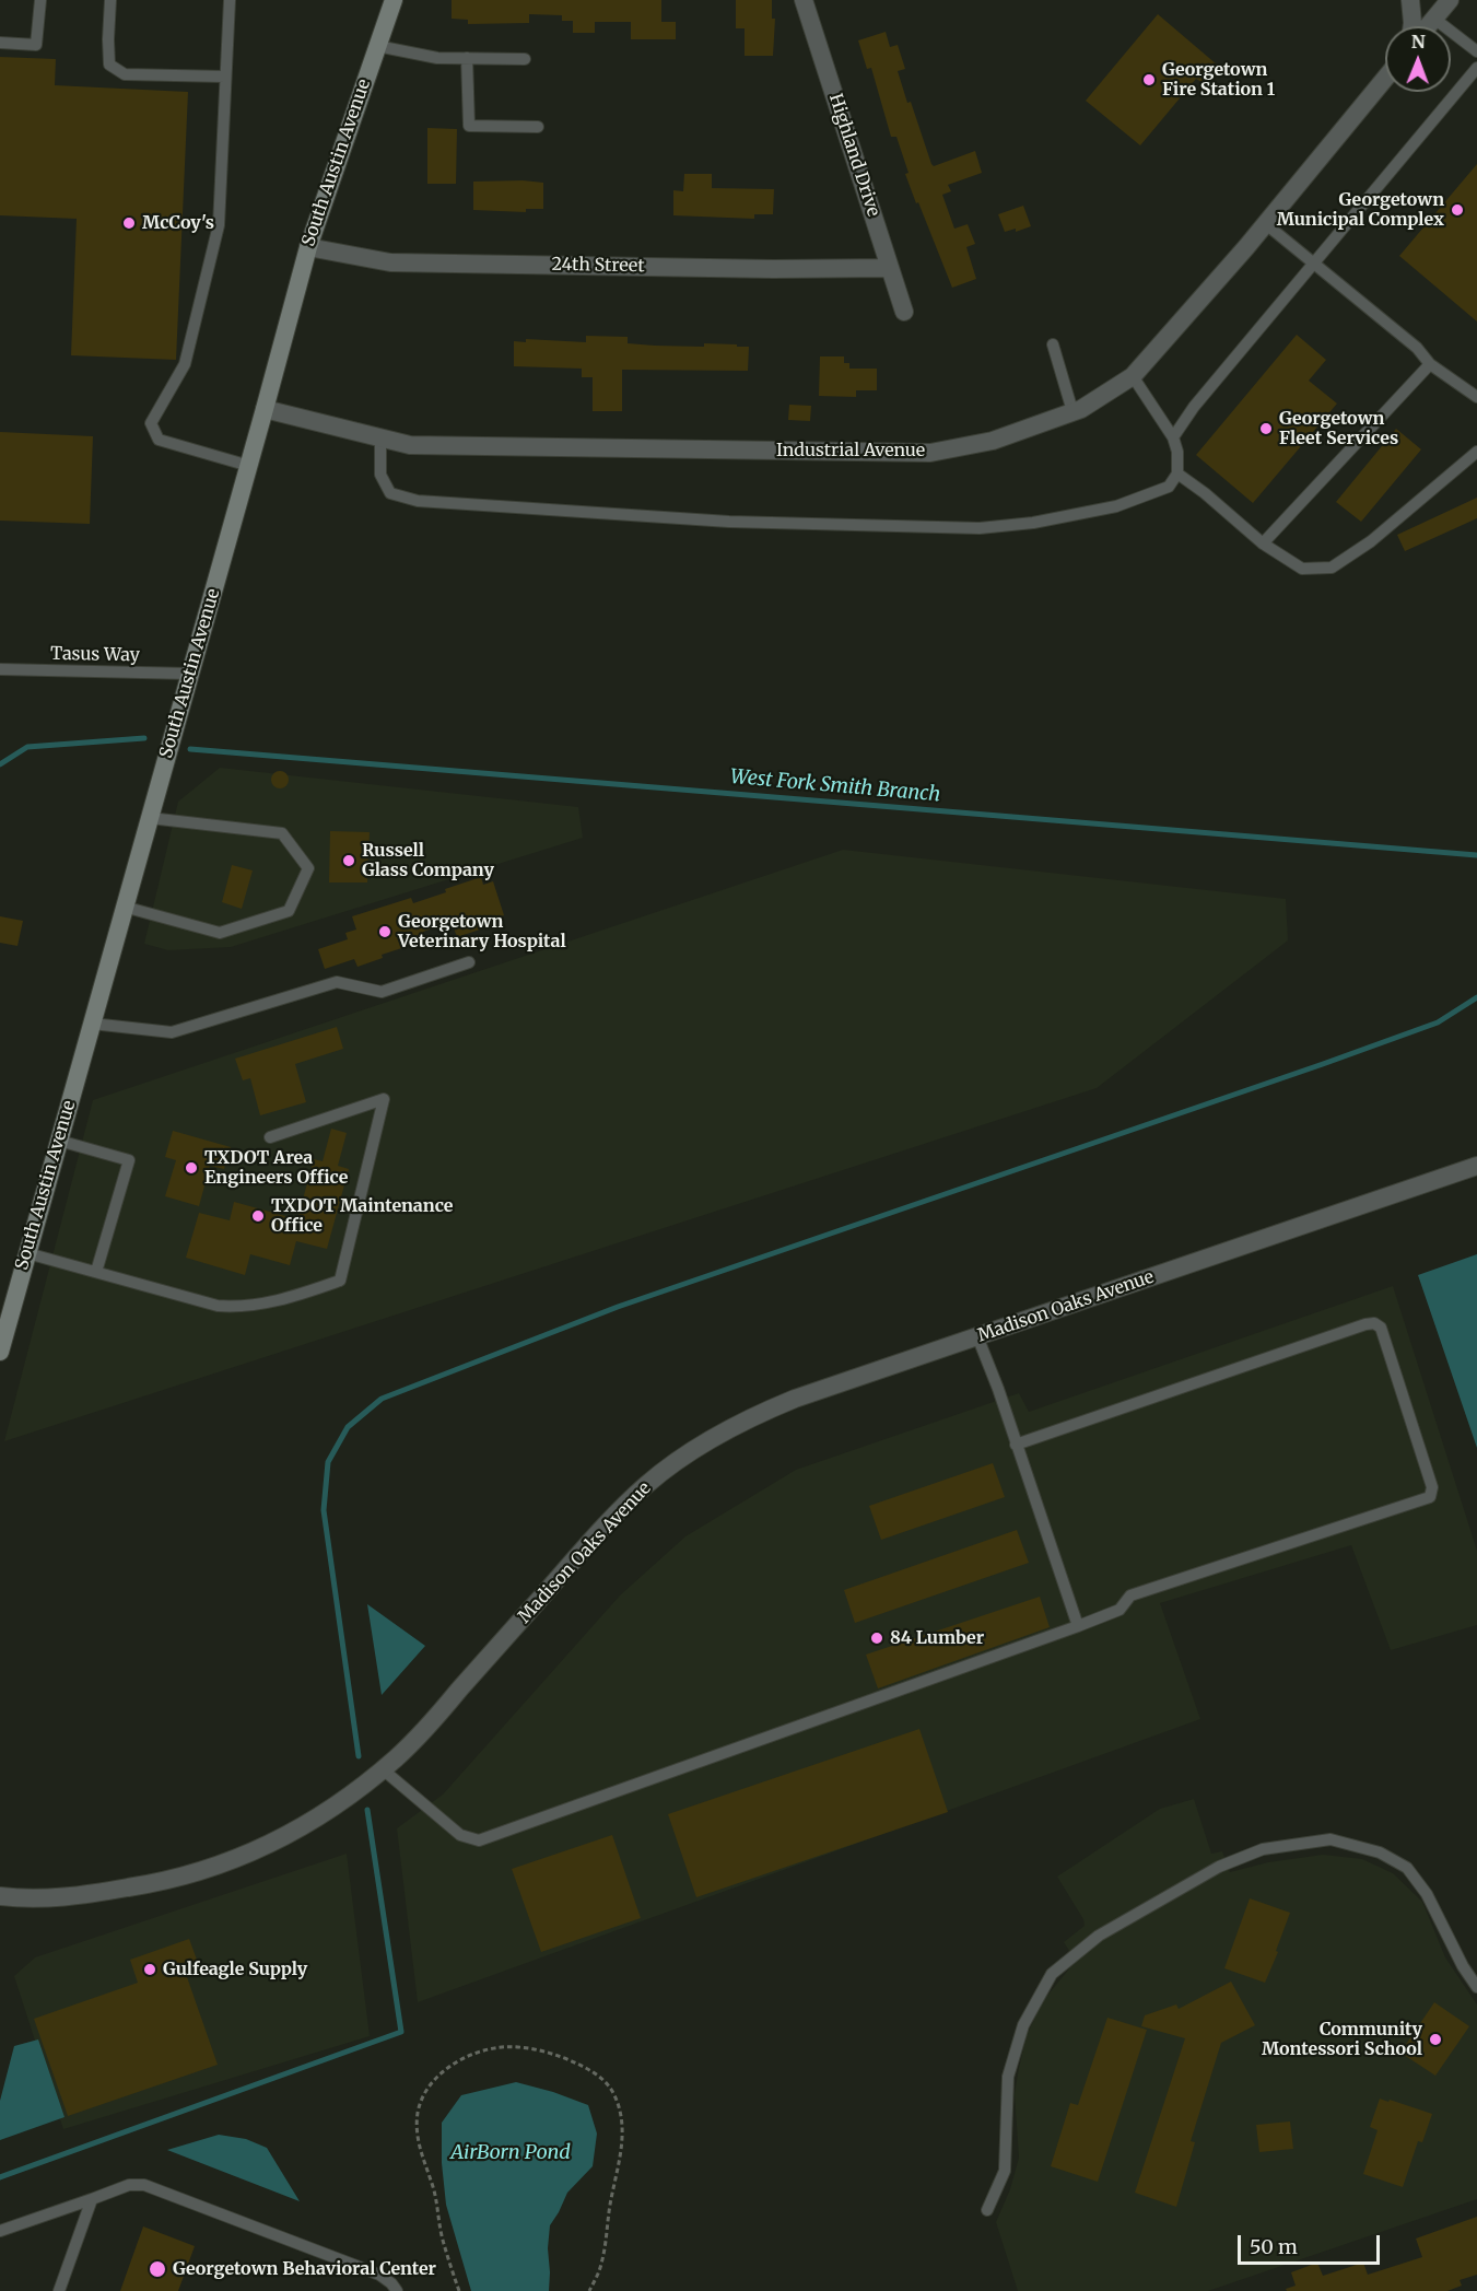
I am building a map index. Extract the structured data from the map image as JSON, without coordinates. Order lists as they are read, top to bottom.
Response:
{
  "streets": {
    "main road": ["South Austin Avenue"],
    "street": [
      "Highland Drive",
      "24th Street",
      "Industrial Avenue",
      "Madison Oaks Avenue"
    ],
    "lane": ["Tasus Way"]
  },
  "crossings": [
    ["Highland Drive", "24th Street"],
    ["South Austin Avenue", "24th Street"],
    ["South Austin Avenue", "Industrial Avenue"],
    ["South Austin Avenue", "Tasus Way"]
  ],
  "water": ["West Fork Smith Branch", "AirBorn Pond"],
  "places": [
    "Georgetown Fire Station 1",
    "Georgetown Municipal Complex",
    "McCoy's",
    "Georgetown Fleet Services",
    "Russell Glass Company",
    "Georgetown Veterinary Hospital",
    "TXDOT Area Engineers Office",
    "TXDOT Maintenance Office",
    "84 Lumber",
    "Gulfeagle Supply",
    "Community Montessori School",
    "Georgetown Behavioral Center"
  ],
  "scale_bar": "50 m",
  "north": "top"
}
